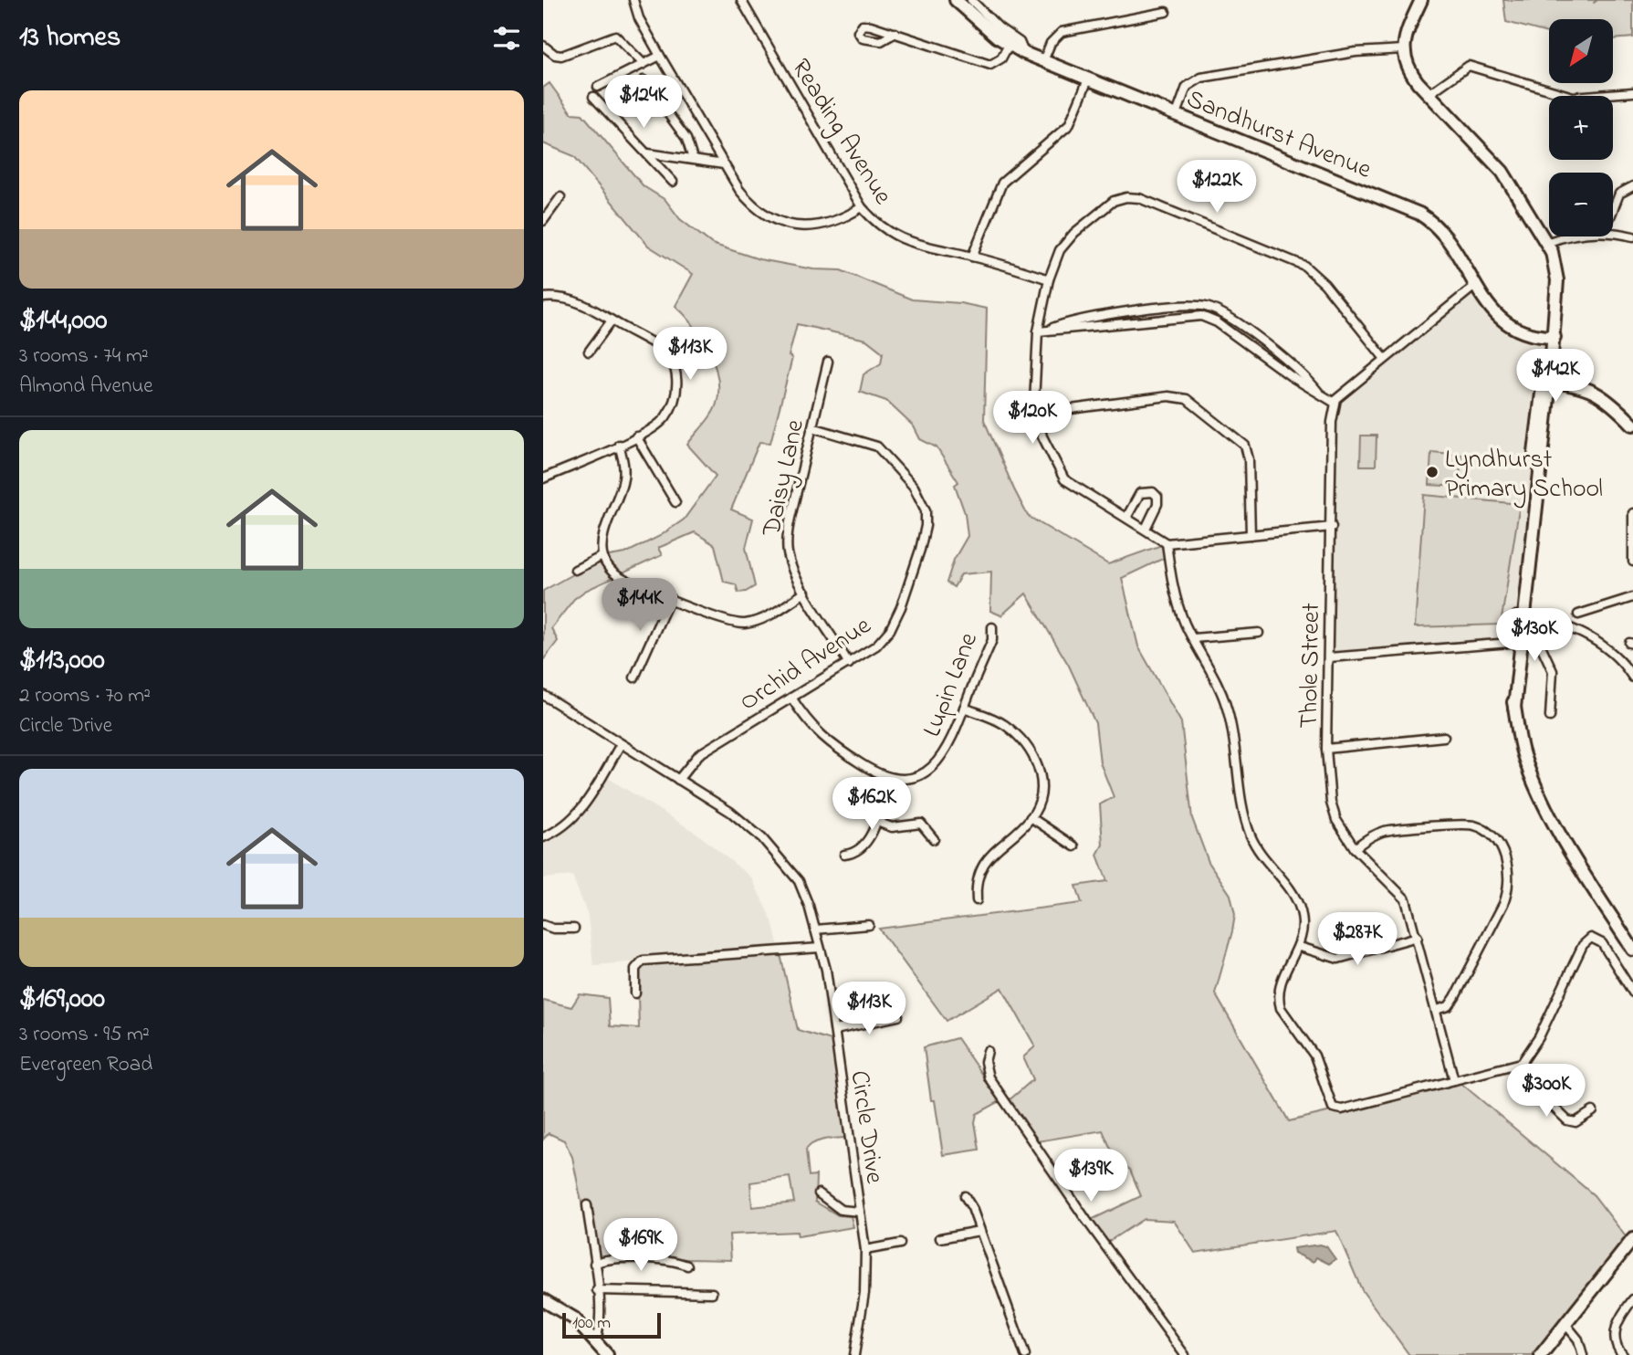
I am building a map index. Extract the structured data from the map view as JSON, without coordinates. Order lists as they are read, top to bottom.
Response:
{
  "streets": {
    "main road": ["Sandhurst Avenue"],
    "street": [
      "Reading Avenue",
      "Daisy Lane",
      "Orchid Avenue",
      "Thole Street",
      "Lupin Lane",
      "Circle Drive"
    ]
  },
  "crossings": [
    ["Daisy Lane", "Orchid Avenue"],
    ["Orchid Avenue", "Circle Drive"]
  ],
  "places": ["Lyndhurst Primary School"],
  "scale_bar": "100 m",
  "north": "bottom left",
  "page": {
    "heading": "13 homes",
    "map_buttons": ["+", "−"],
    "price": [
      "$124K",
      "$122K",
      "$113K",
      "$142K",
      "$120K",
      "$144K",
      "$130K",
      "$162K",
      "$287K",
      "$113K",
      "$300K",
      "$139K",
      "$169K"
    ],
    "list": [
      {
        "name": "$144,000",
        "note": "3 rooms · 74 m² · Almond Avenue"
      },
      {
        "name": "$113,000",
        "note": "2 rooms · 70 m² · Circle Drive"
      },
      {
        "name": "$169,000",
        "note": "3 rooms · 95 m² · Evergreen Road"
      }
    ],
    "scale": "100 m"
  }
}
